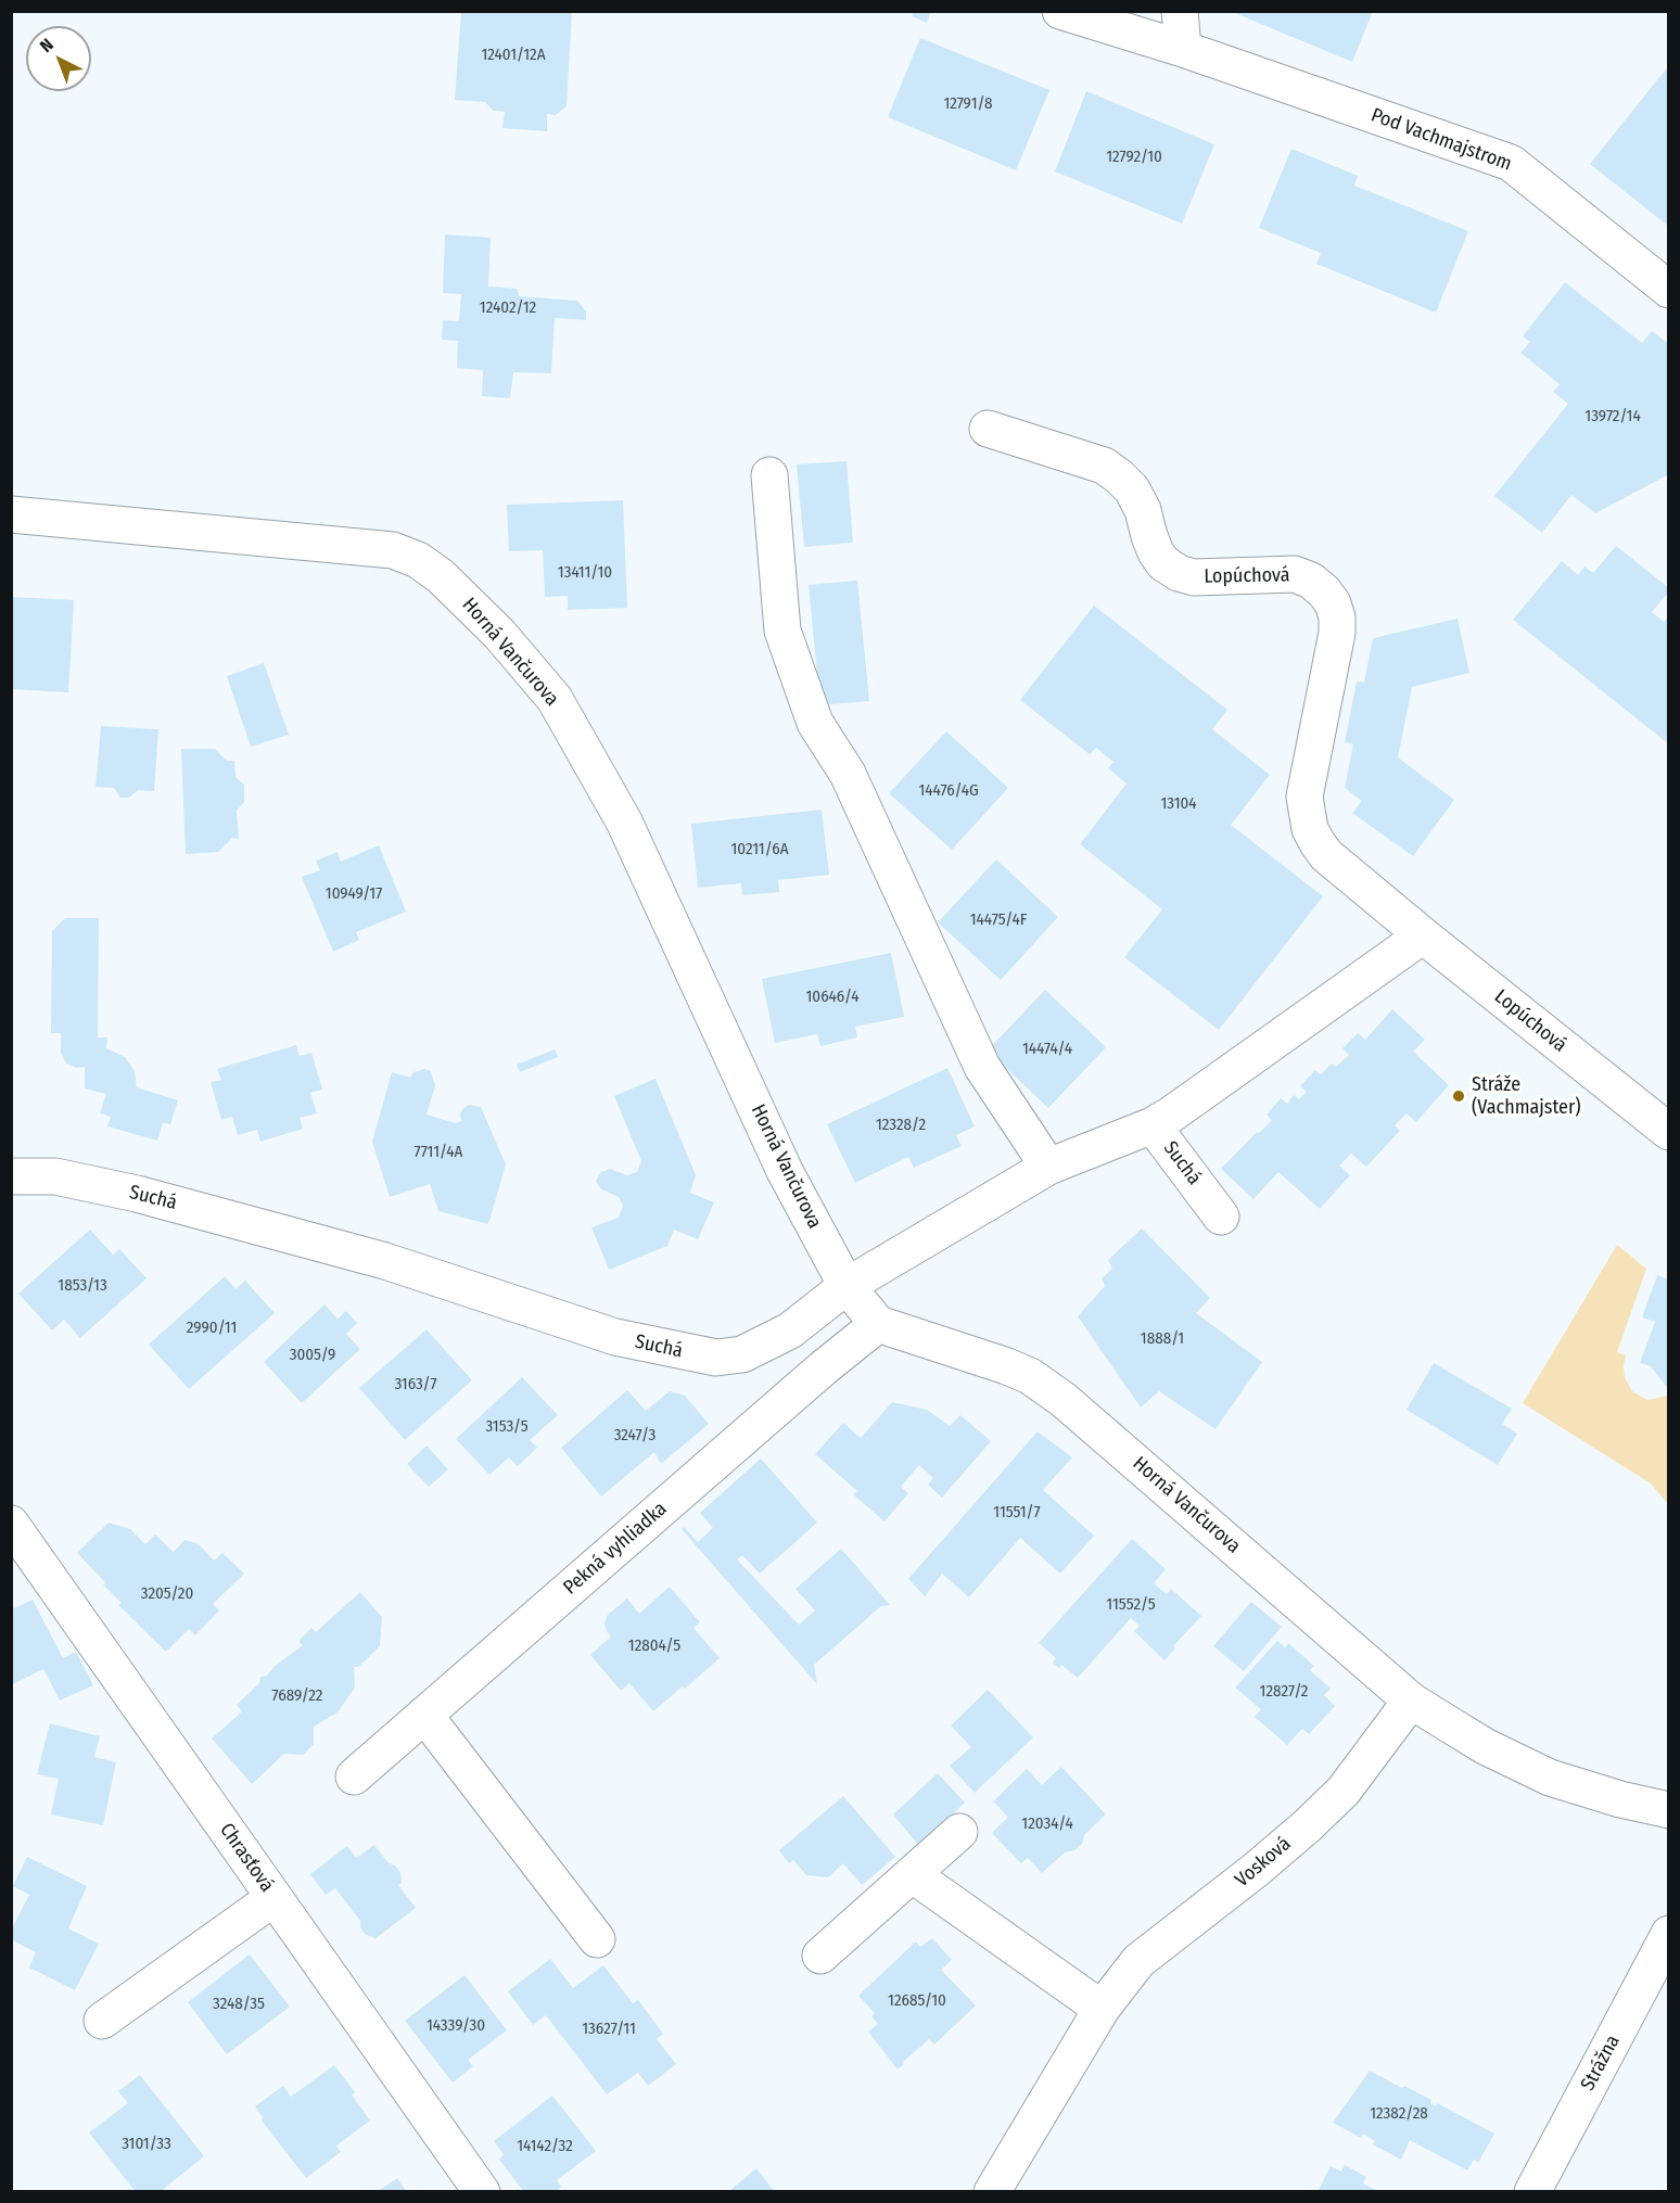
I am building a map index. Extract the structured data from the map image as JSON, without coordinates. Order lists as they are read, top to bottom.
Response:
{
  "streets": {
    "street": [
      "Pod Vachmajstrom",
      "Lopúchová",
      "Horná Vančurova",
      "Suchá",
      "Pekná vyhliadka",
      "Chrasťová",
      "Vosková",
      "Strážna"
    ]
  },
  "crossings": [
    ["Horná Vančurova", "Suchá"],
    ["Horná Vančurova", "Pekná vyhliadka"],
    ["Horná Vančurova", "Vosková"]
  ],
  "places": ["Stráže (Vachmajster)"],
  "house_numbers": [
    "12401/12A",
    "12791/8",
    "12792/10",
    "12402/12",
    "13972/14",
    "13411/10",
    "14476/4G",
    "13104",
    "10211/6A",
    "10949/17",
    "14475/4F",
    "10646/4",
    "14474/4",
    "12328/2",
    "7711/4A",
    "1853/13",
    "2990/11",
    "1888/1",
    "3005/9",
    "3163/7",
    "3153/5",
    "3247/3",
    "11551/7",
    "3205/20",
    "11552/5",
    "12804/5",
    "12827/2",
    "7689/22",
    "12034/4",
    "12685/10",
    "3248/35",
    "14339/30",
    "13627/11",
    "12382/28",
    "3101/33",
    "14142/32"
  ],
  "north": "top left"
}
